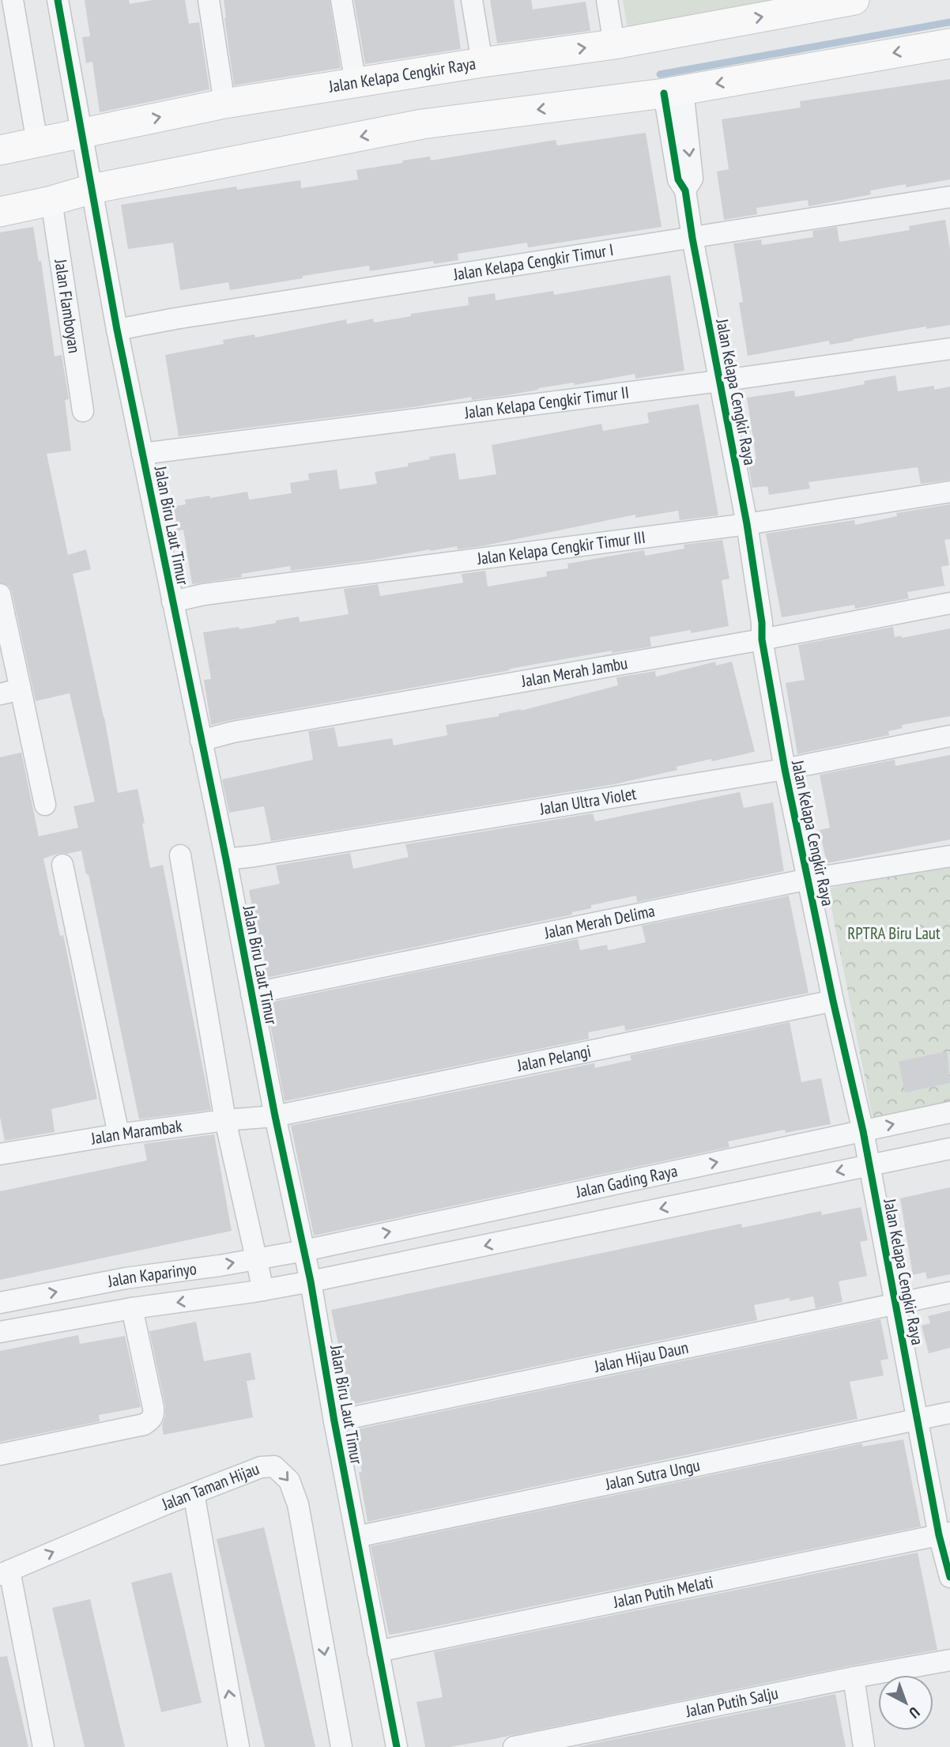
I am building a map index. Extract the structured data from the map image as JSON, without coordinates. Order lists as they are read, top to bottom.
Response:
{
  "streets": {
    "street": [
      "Jalan Kelapa Cengkir Raya",
      "Jalan Kelapa Cengkir Timur I",
      "Jalan Flamboyan",
      "Jalan Kelapa Cengkir Timur II",
      "Jalan Biru Laut Timur",
      "Jalan Kelapa Cengkir Timur III",
      "Jalan Merah Jambu",
      "Jalan Ultra Violet",
      "Jalan Merah Delima",
      "Jalan Pelangi",
      "Jalan Marambak",
      "Jalan Gading Raya",
      "Jalan Kaparinyo",
      "Jalan Hijau Daun",
      "Jalan Sutra Ungu",
      "Jalan Taman Hijau",
      "Jalan Putih Melati",
      "Jalan Putih Salju"
    ]
  },
  "crossings": [
    ["Jalan Kelapa Cengkir Raya", "Jalan Kelapa Cengkir Timur I"],
    ["Jalan Kelapa Cengkir Raya", "Jalan Kelapa Cengkir Timur II"],
    ["Jalan Kelapa Cengkir Raya", "Jalan Kelapa Cengkir Timur III"],
    ["Jalan Kelapa Cengkir Raya", "Jalan Merah Jambu"],
    ["Jalan Kelapa Cengkir Raya", "Jalan Ultra Violet"],
    ["Jalan Kelapa Cengkir Raya", "Jalan Merah Delima"],
    ["Jalan Kelapa Cengkir Raya", "Jalan Pelangi"],
    ["Jalan Kelapa Cengkir Raya", "Jalan Gading Raya"],
    ["Jalan Kelapa Cengkir Raya", "Jalan Hijau Daun"],
    ["Jalan Kelapa Cengkir Raya", "Jalan Sutra Ungu"],
    ["Jalan Kelapa Cengkir Raya", "Jalan Putih Melati"],
    ["Jalan Kelapa Cengkir Timur I", "Jalan Biru Laut Timur"],
    ["Jalan Flamboyan", "Jalan Biru Laut Timur"],
    ["Jalan Kelapa Cengkir Timur II", "Jalan Biru Laut Timur"],
    ["Jalan Biru Laut Timur", "Jalan Kelapa Cengkir Timur III"],
    ["Jalan Biru Laut Timur", "Jalan Merah Jambu"],
    ["Jalan Biru Laut Timur", "Jalan Ultra Violet"],
    ["Jalan Biru Laut Timur", "Jalan Merah Delima"],
    ["Jalan Biru Laut Timur", "Jalan Pelangi"],
    ["Jalan Biru Laut Timur", "Jalan Marambak"],
    ["Jalan Biru Laut Timur", "Jalan Gading Raya"],
    ["Jalan Biru Laut Timur", "Jalan Kaparinyo"],
    ["Jalan Biru Laut Timur", "Jalan Hijau Daun"],
    ["Jalan Biru Laut Timur", "Jalan Sutra Ungu"],
    ["Jalan Biru Laut Timur", "Jalan Putih Melati"],
    ["Jalan Pelangi", "Jalan Marambak"],
    ["Jalan Gading Raya", "Jalan Kaparinyo"]
  ],
  "one_way": ["Jalan Kaparinyo"],
  "parks": ["RPTRA Biru Laut"],
  "north": "bottom right"
}
